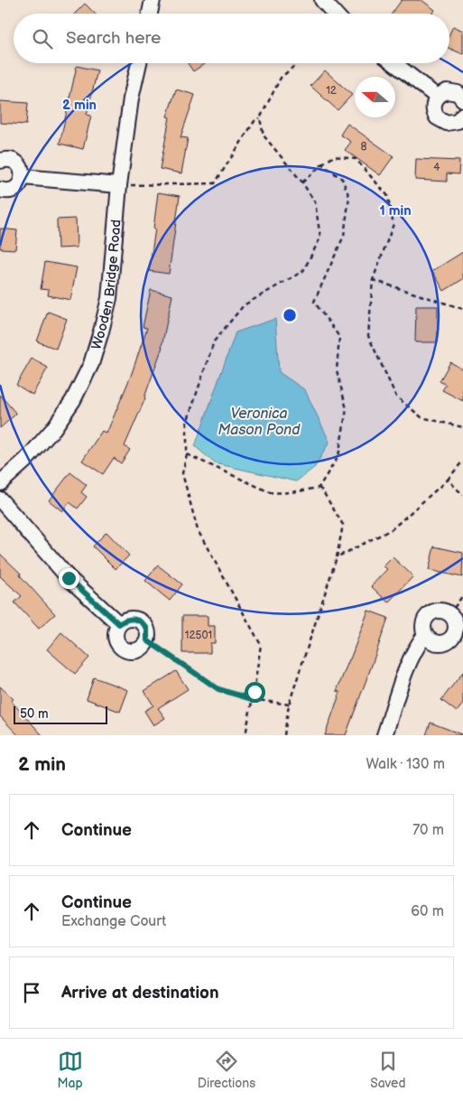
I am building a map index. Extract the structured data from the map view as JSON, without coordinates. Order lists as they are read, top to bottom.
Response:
{
  "streets": {
    "street": ["Wooden Bridge Road"]
  },
  "water": ["Veronica Mason Pond"],
  "house_numbers": [
    "12",
    "8",
    "4",
    "12501"
  ],
  "scale_bar": "50 m",
  "north": "left",
  "page": {
    "search": "Search here",
    "scale": "50 m",
    "heading": ["2 min", "Walk · 130 m"],
    "list": [
      ["Continue", "70 m"],
      ["Continue", "Exchange Court", "60 m"],
      "Arrive at destination"
    ],
    "nav": ["Map", "Directions", "Saved"]
  },
  "rings": ["2 min", "1 min"]
}
